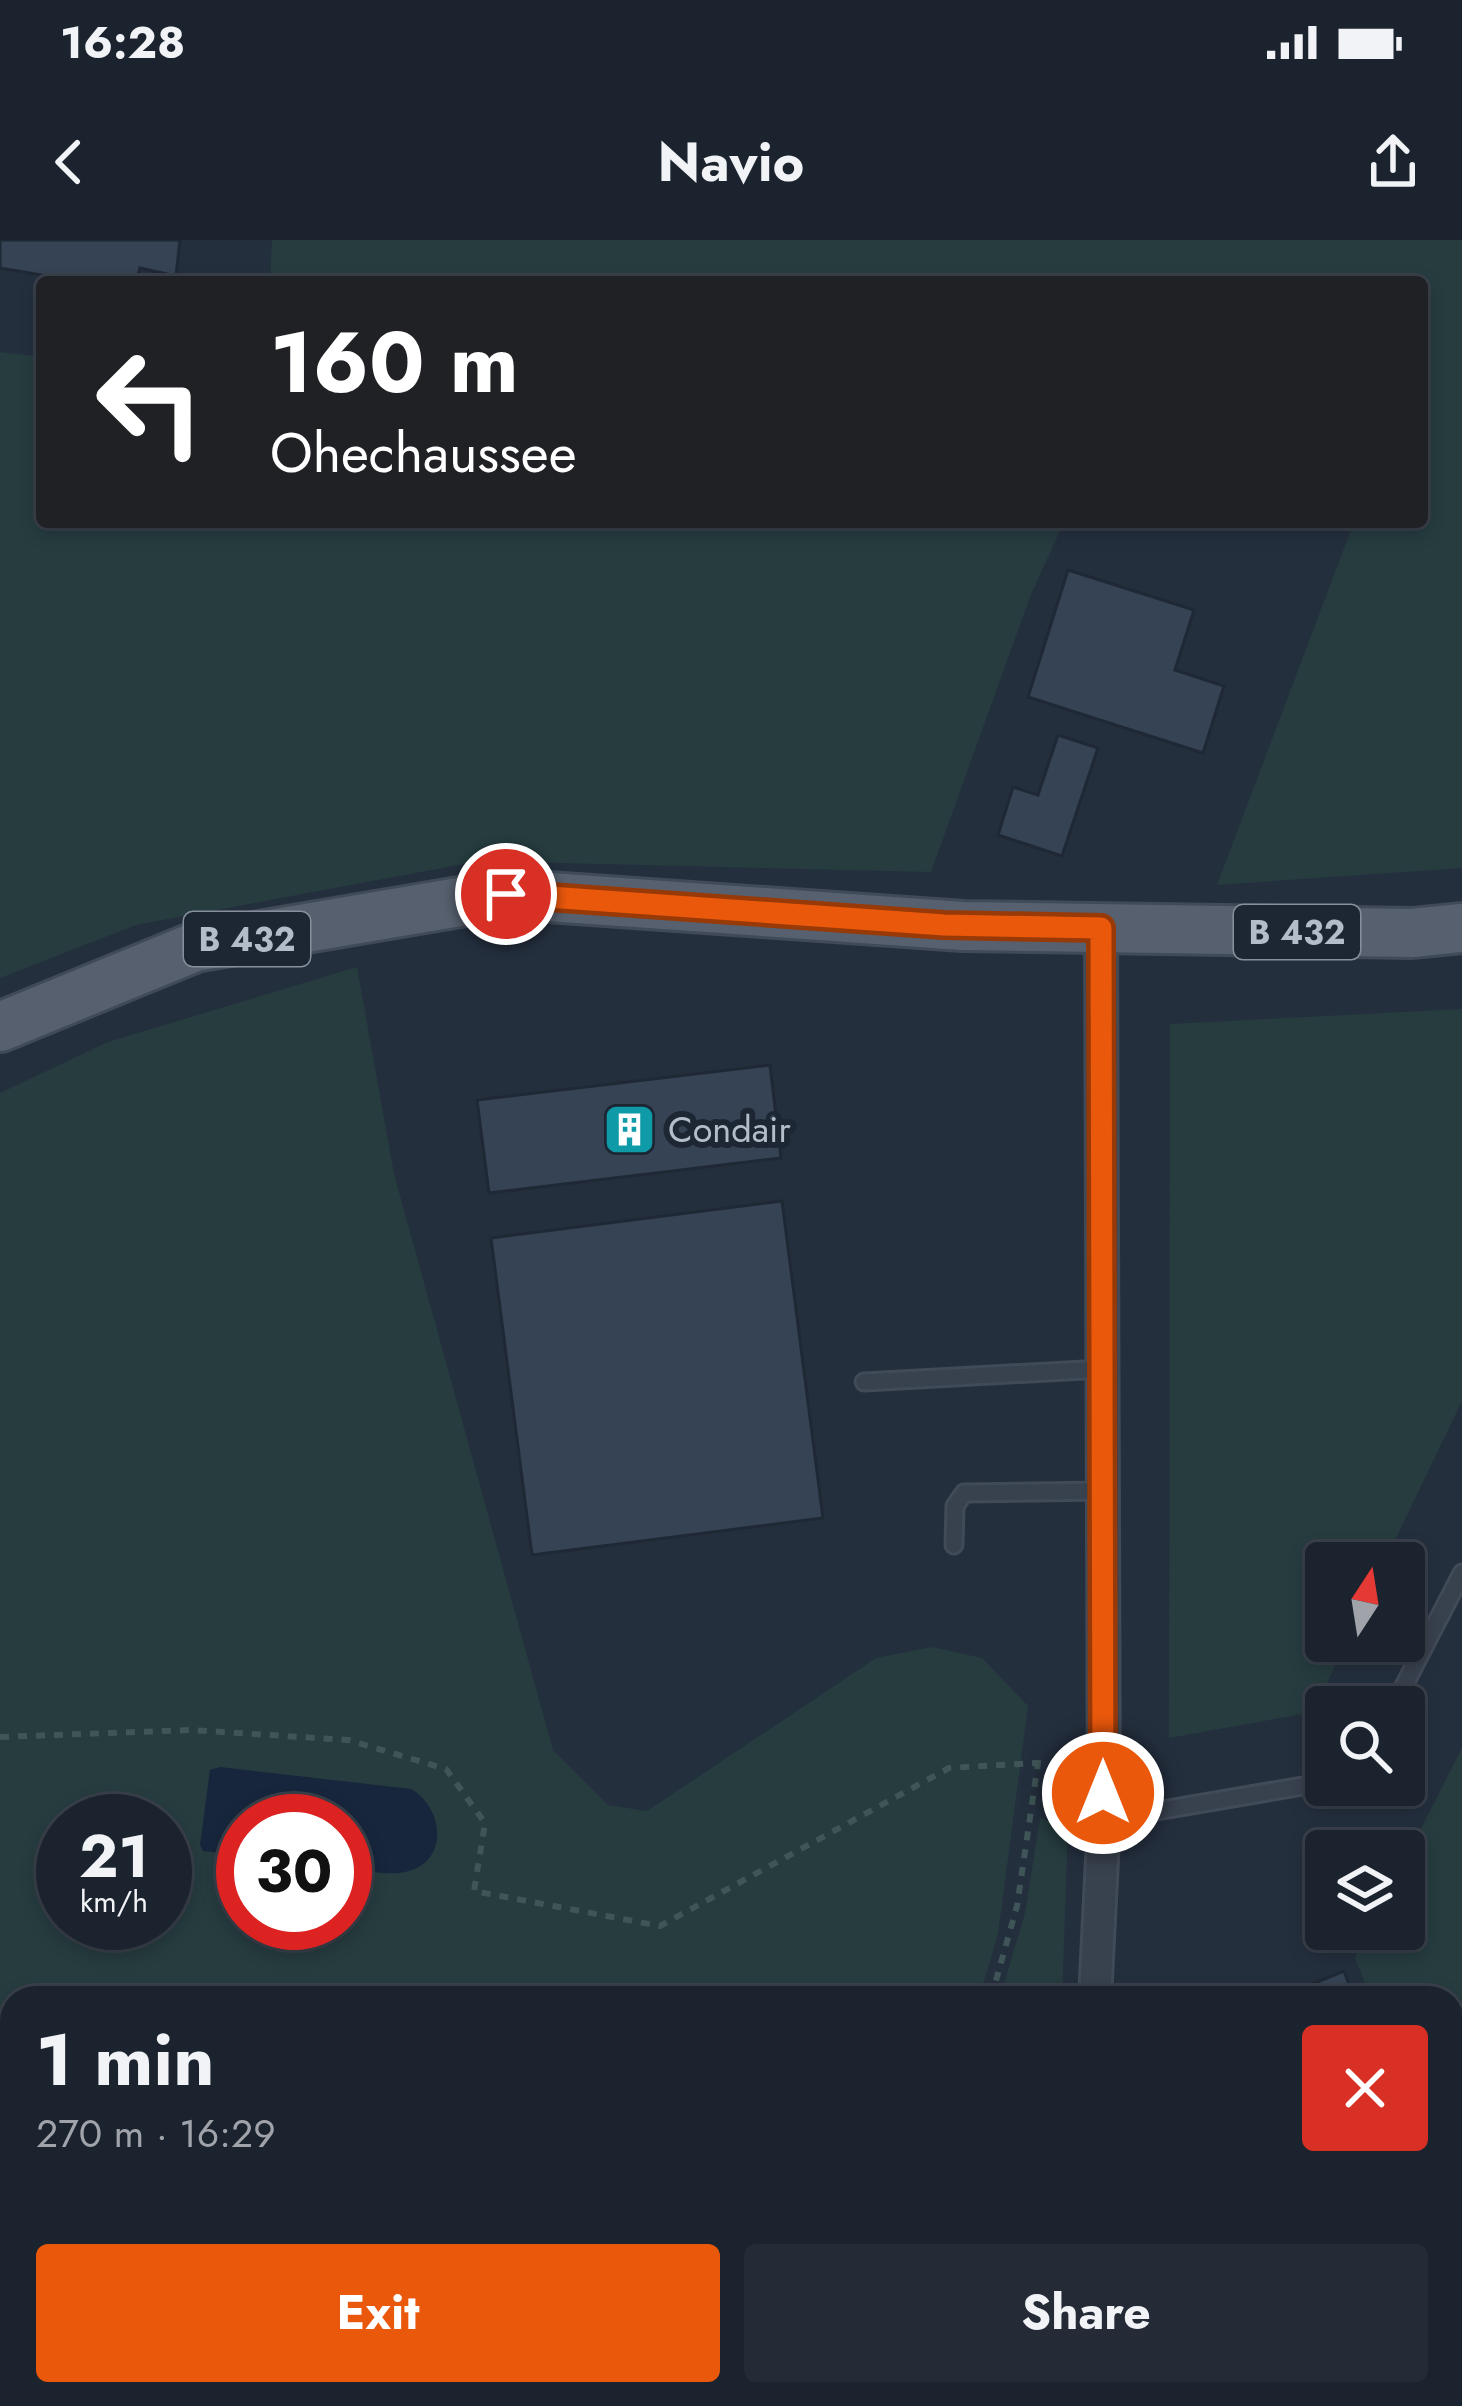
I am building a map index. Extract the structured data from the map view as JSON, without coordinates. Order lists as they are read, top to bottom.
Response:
{
  "streets": {
    "main road": ["B 432"]
  },
  "places": {
    "building": ["Condair"]
  },
  "north": "top",
  "page": {
    "status": "16:28",
    "header": "Navio",
    "turn": ["160 m", "Ohechaussee"],
    "speed": "21 km/h",
    "limit": "30",
    "heading": ["1 min", "270 m · 16:29"],
    "buttons": ["Exit", "Share"]
  }
}
